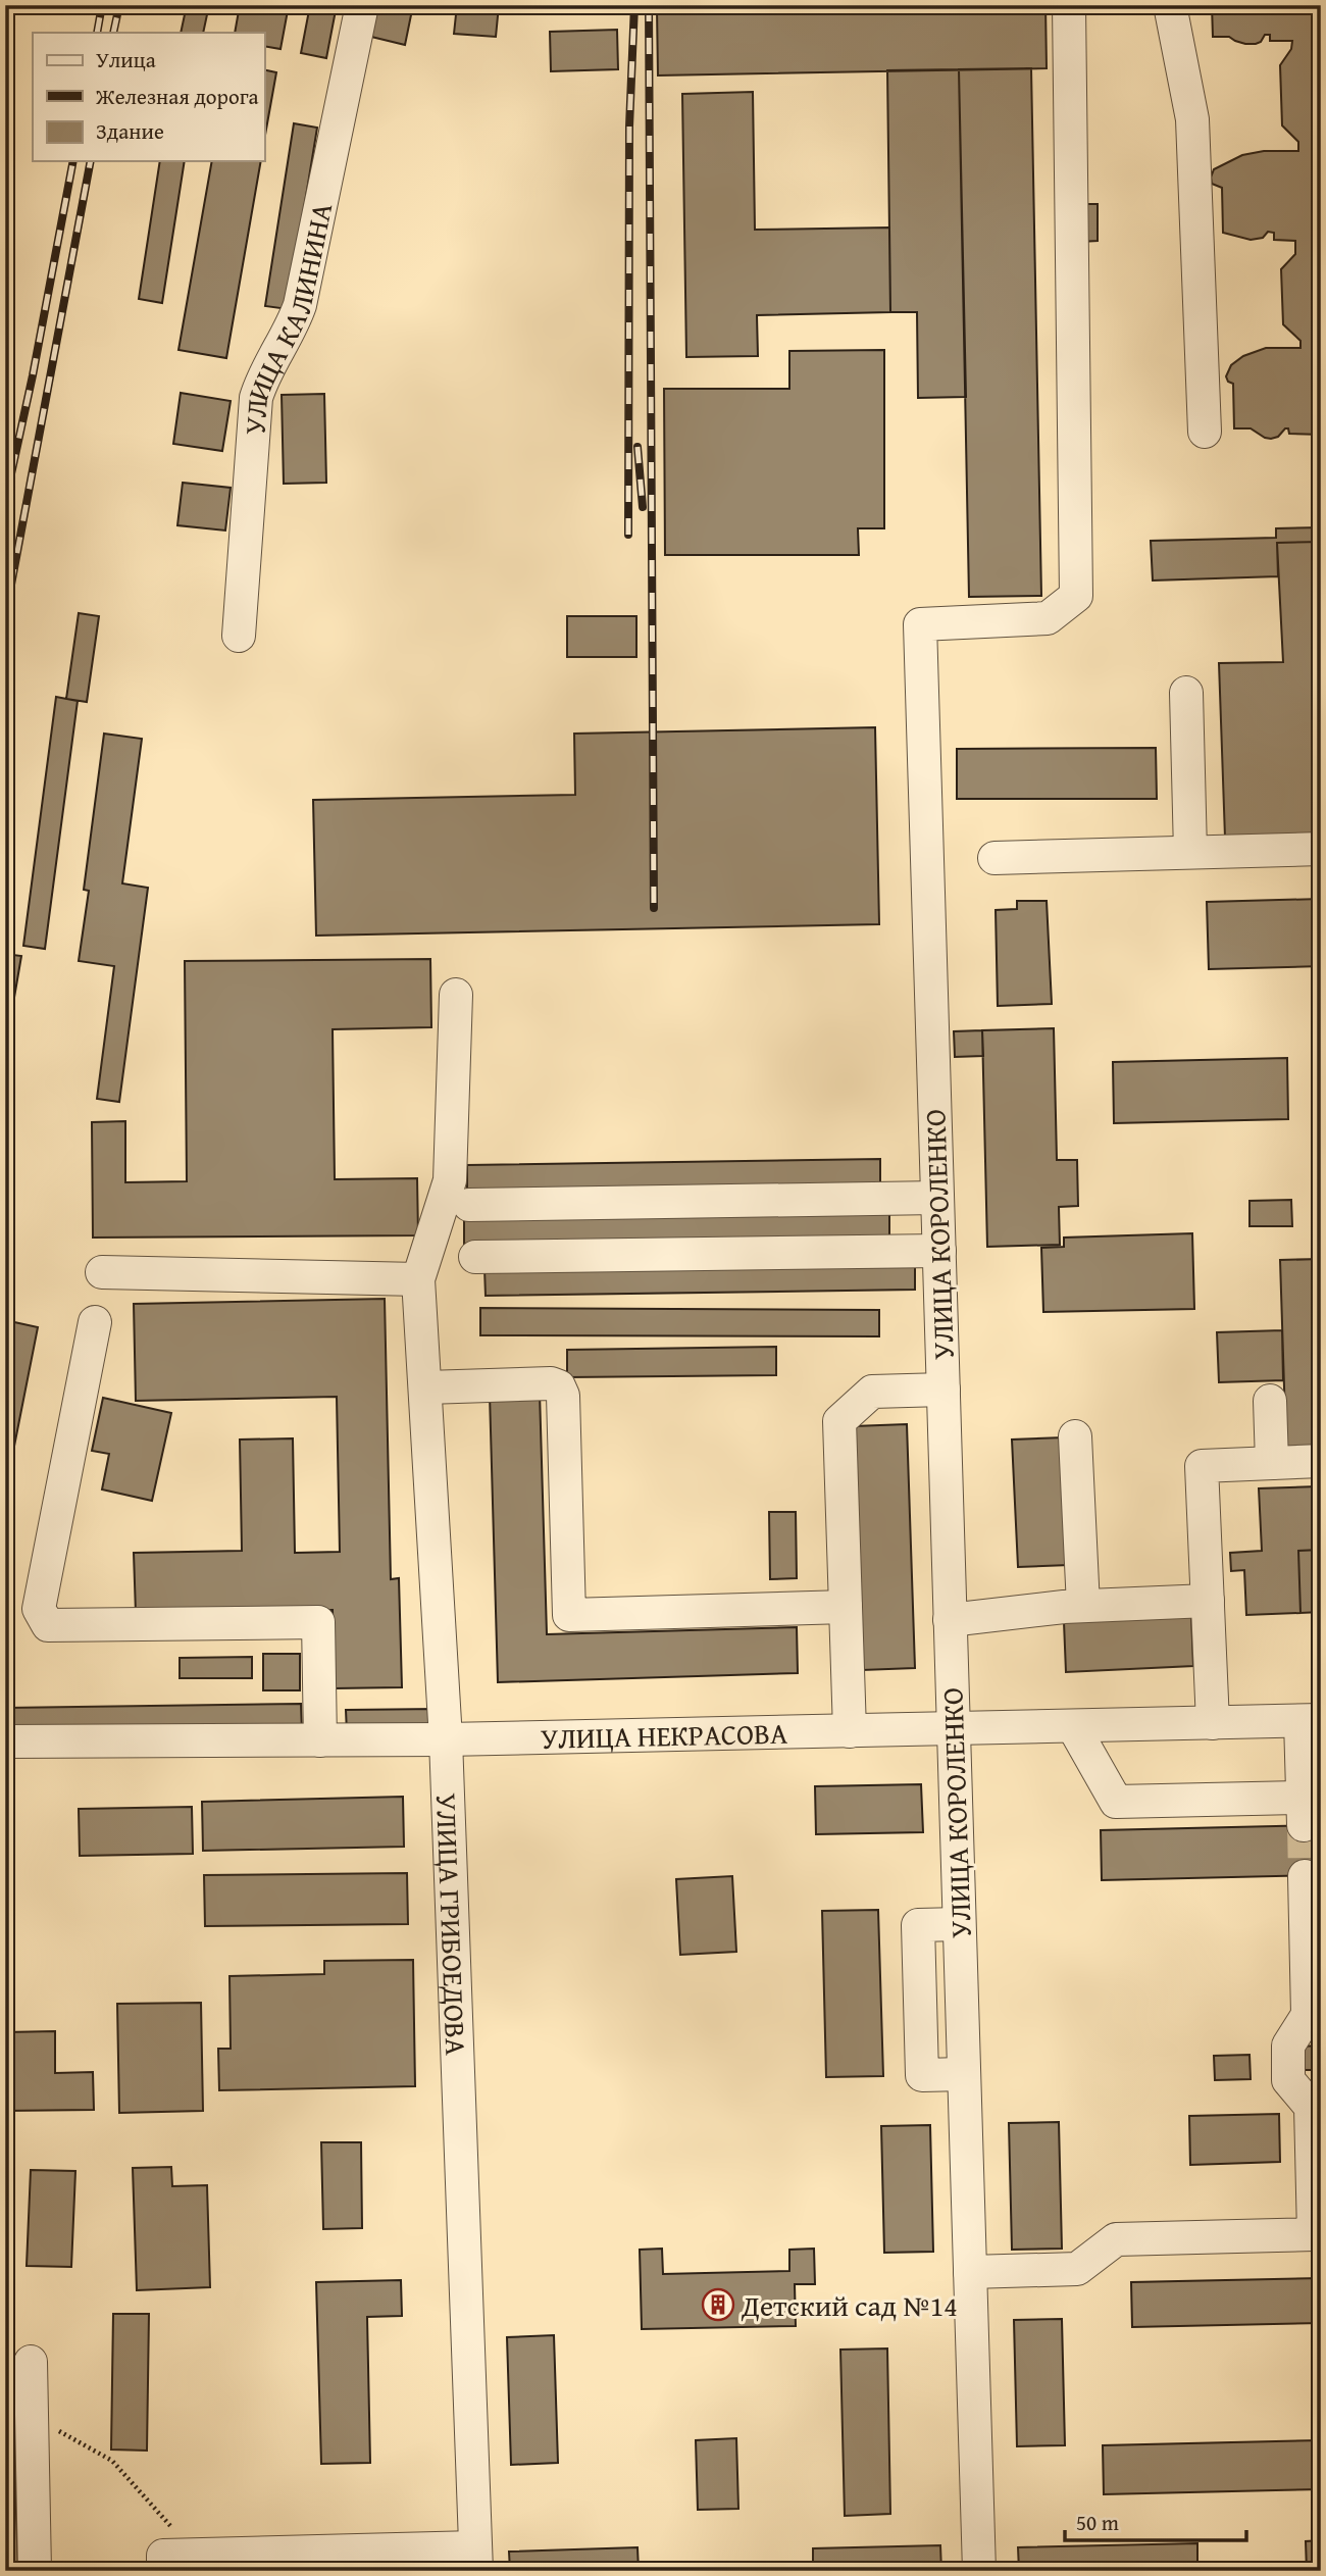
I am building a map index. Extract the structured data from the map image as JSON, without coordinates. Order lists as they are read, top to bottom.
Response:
{
  "streets": {
    "street": [
      "УЛИЦА КАЛИНИНА",
      "УЛИЦА КОРОЛЕНКО",
      "УЛИЦА НЕКРАСОВА",
      "УЛИЦА ГРИБОЕДОВА"
    ]
  },
  "crossings": [
    ["УЛИЦА КОРОЛЕНКО", "УЛИЦА НЕКРАСОВА"],
    ["УЛИЦА НЕКРАСОВА", "УЛИЦА ГРИБОЕДОВА"]
  ],
  "places": {
    "building": ["Детский сад №14"]
  },
  "legend": ["Улица", "Железная дорога", "Здание"],
  "scale_bar": "50 m"
}
